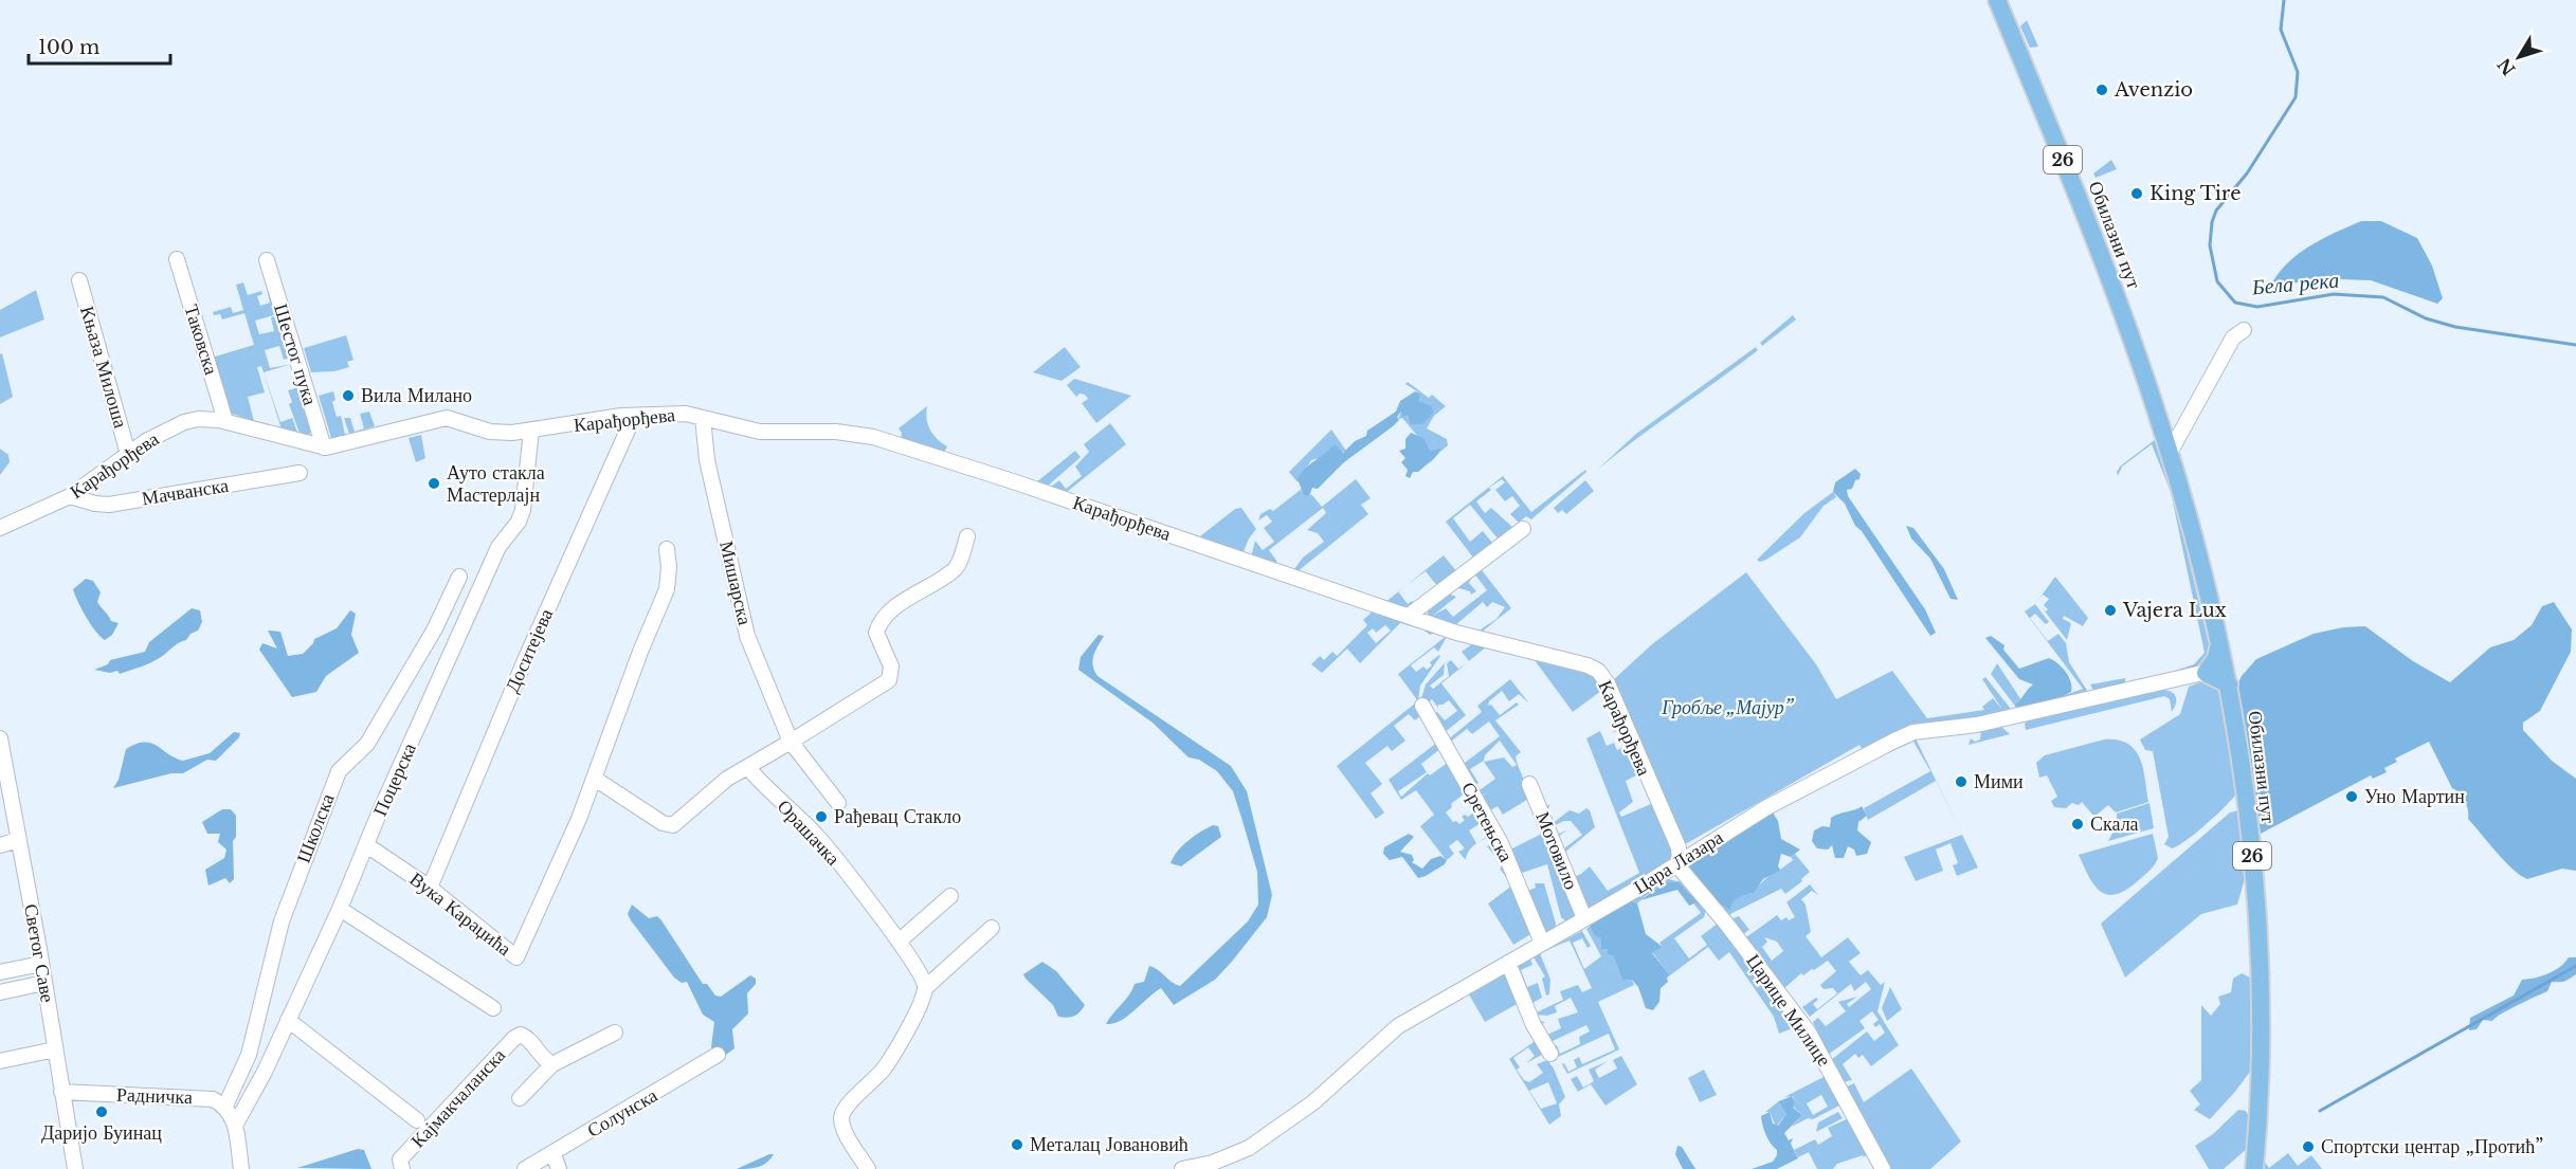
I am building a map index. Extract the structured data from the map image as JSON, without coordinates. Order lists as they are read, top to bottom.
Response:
{
  "streets": {
    "main road": ["26", "Обилазни пут"],
    "street": [
      "Таковска",
      "Шестог пука",
      "Књаза Милоша",
      "Карађорђева",
      "Мачванска",
      "Мишарска",
      "Доситејева",
      "Поцерска",
      "Сретењска",
      "Школска",
      "Орашачка",
      "Мотовило",
      "Цара Лазара",
      "Вука Караџића",
      "Светог Саве",
      "Царице Милице",
      "Радничка",
      "Кајмакчаланска",
      "Солунска"
    ]
  },
  "crossings": [
    ["Таковска", "Карађорђева"],
    ["Шестог пука", "Карађорђева"],
    ["Књаза Милоша", "Карађорђева"],
    ["Карађорђева", "Мачванска"],
    ["Карађорђева", "Мишарска"],
    ["Карађорђева", "Доситејева"],
    ["Карађорђева", "Поцерска"],
    ["Карађорђева", "Цара Лазара"],
    ["Карађорђева", "Царице Милице"],
    ["Доситејева", "Вука Караџића"],
    ["Поцерска", "Вука Караџића"],
    ["Сретењска", "Цара Лазара"],
    ["Школска", "Радничка"],
    ["Мотовило", "Цара Лазара"],
    ["Цара Лазара", "Царице Милице"],
    ["Светог Саве", "Радничка"]
  ],
  "water": ["Бела река"],
  "parks": ["Гробље „Мајур”"],
  "places": [
    "Avenzio",
    "King Tire",
    "Вила Милано",
    "Ауто стакла Мастерлајн",
    "Vajera Lux",
    "Мими",
    "Уно Мартин",
    "Рађевац Стакло",
    "Скала",
    "Даријо Буинац",
    "Металац Јовановић",
    "Спортски центар „Протић”"
  ],
  "scale_bar": "100 m",
  "north": "bottom left"
}
